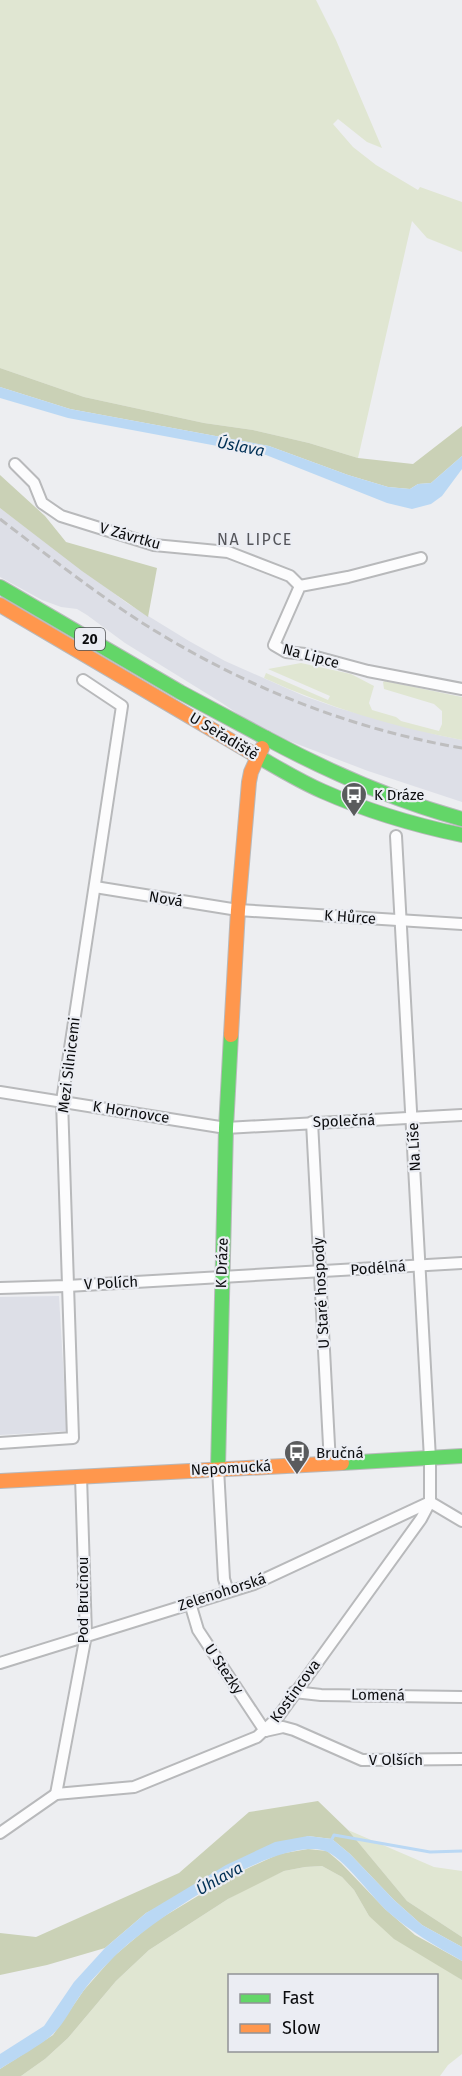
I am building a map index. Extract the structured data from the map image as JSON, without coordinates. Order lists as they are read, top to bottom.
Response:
{
  "streets": {
    "main road": [
      "20",
      "U Seřadiště",
      "K Dráze",
      "Nepomucká"
    ],
    "street": [
      "V Závrtku",
      "Na Lipce",
      "Nová",
      "K Hůrce",
      "Mezi Silnicemi",
      "K Hornovce",
      "Společná",
      "Na Líše",
      "Podélná",
      "V Polích",
      "U Staré hospody",
      "Zelenohorská",
      "Pod Bručnou",
      "U Stezky",
      "Kostincova",
      "Lomená",
      "V Olších"
    ]
  },
  "crossings": [
    ["V Závrtku", "Na Lipce"],
    ["U Seřadiště", "K Dráze"],
    ["Nová", "K Hůrce"],
    ["Nová", "Mezi Silnicemi"],
    ["Nová", "K Dráze"],
    ["K Hůrce", "Na Líše"],
    ["K Hůrce", "K Dráze"],
    ["Mezi Silnicemi", "K Hornovce"],
    ["Mezi Silnicemi", "V Polích"],
    ["K Hornovce", "Společná"],
    ["K Hornovce", "K Dráze"],
    ["Společná", "Na Líše"],
    ["Společná", "K Dráze"],
    ["Společná", "U Staré hospody"],
    ["Na Líše", "Podélná"],
    ["Na Líše", "Nepomucká"],
    ["K Dráze", "Podélná"],
    ["K Dráze", "V Polích"],
    ["K Dráze", "Nepomucká"],
    ["Podélná", "V Polích"],
    ["Podélná", "U Staré hospody"],
    ["U Staré hospody", "Nepomucká"],
    ["Nepomucká", "Pod Bručnou"],
    ["Zelenohorská", "Pod Bručnou"],
    ["Zelenohorská", "U Stezky"],
    ["Zelenohorská", "Kostincova"],
    ["Pod Bručnou", "Kostincova"],
    ["U Stezky", "Kostincova"],
    ["U Stezky", "V Olších"],
    ["Kostincova", "Lomená"],
    ["Kostincova", "V Olších"]
  ],
  "districts": ["NA LIPCE"],
  "water": ["Úslava", "Úhlava"],
  "places": {
    "bus stop": ["K Dráze", "Bručná"]
  },
  "legend": ["Fast", "Slow"]
}
